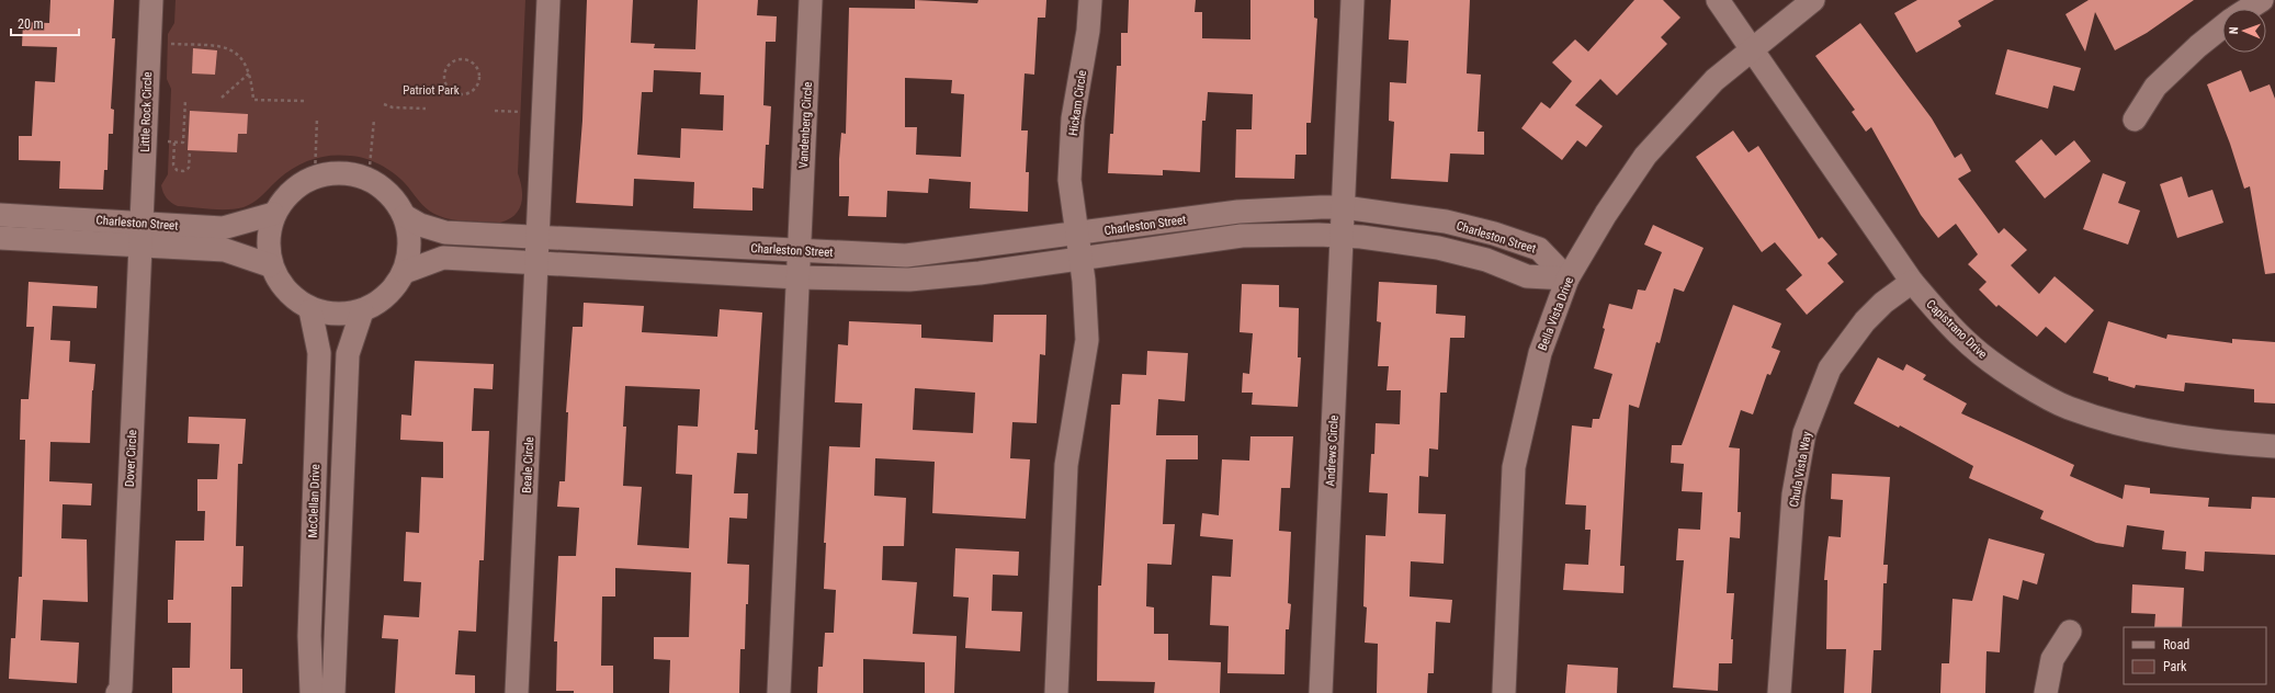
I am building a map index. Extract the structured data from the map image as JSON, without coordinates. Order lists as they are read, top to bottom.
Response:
{
  "streets": {
    "street": [
      "Hickam Circle",
      "Little Rock Circle",
      "Vandenberg Circle",
      "Charleston Street",
      "Bella Vista Drive",
      "Capistrano Drive",
      "Andrews Circle",
      "Dover Circle",
      "Beale Circle",
      "Chula Vista Way",
      "McClellan Drive"
    ]
  },
  "crossings": [
    ["Hickam Circle", "Charleston Street"],
    ["Little Rock Circle", "Charleston Street"],
    ["Little Rock Circle", "Dover Circle"],
    ["Vandenberg Circle", "Charleston Street"],
    ["Charleston Street", "Bella Vista Drive"],
    ["Charleston Street", "Andrews Circle"],
    ["Charleston Street", "Dover Circle"],
    ["Charleston Street", "Beale Circle"],
    ["Charleston Street", "McClellan Drive"],
    ["Bella Vista Drive", "Capistrano Drive"],
    ["Capistrano Drive", "Chula Vista Way"]
  ],
  "parks": ["Patriot Park"],
  "legend": ["Road", "Park"],
  "scale_bar": "20 m",
  "north": "left"
}
